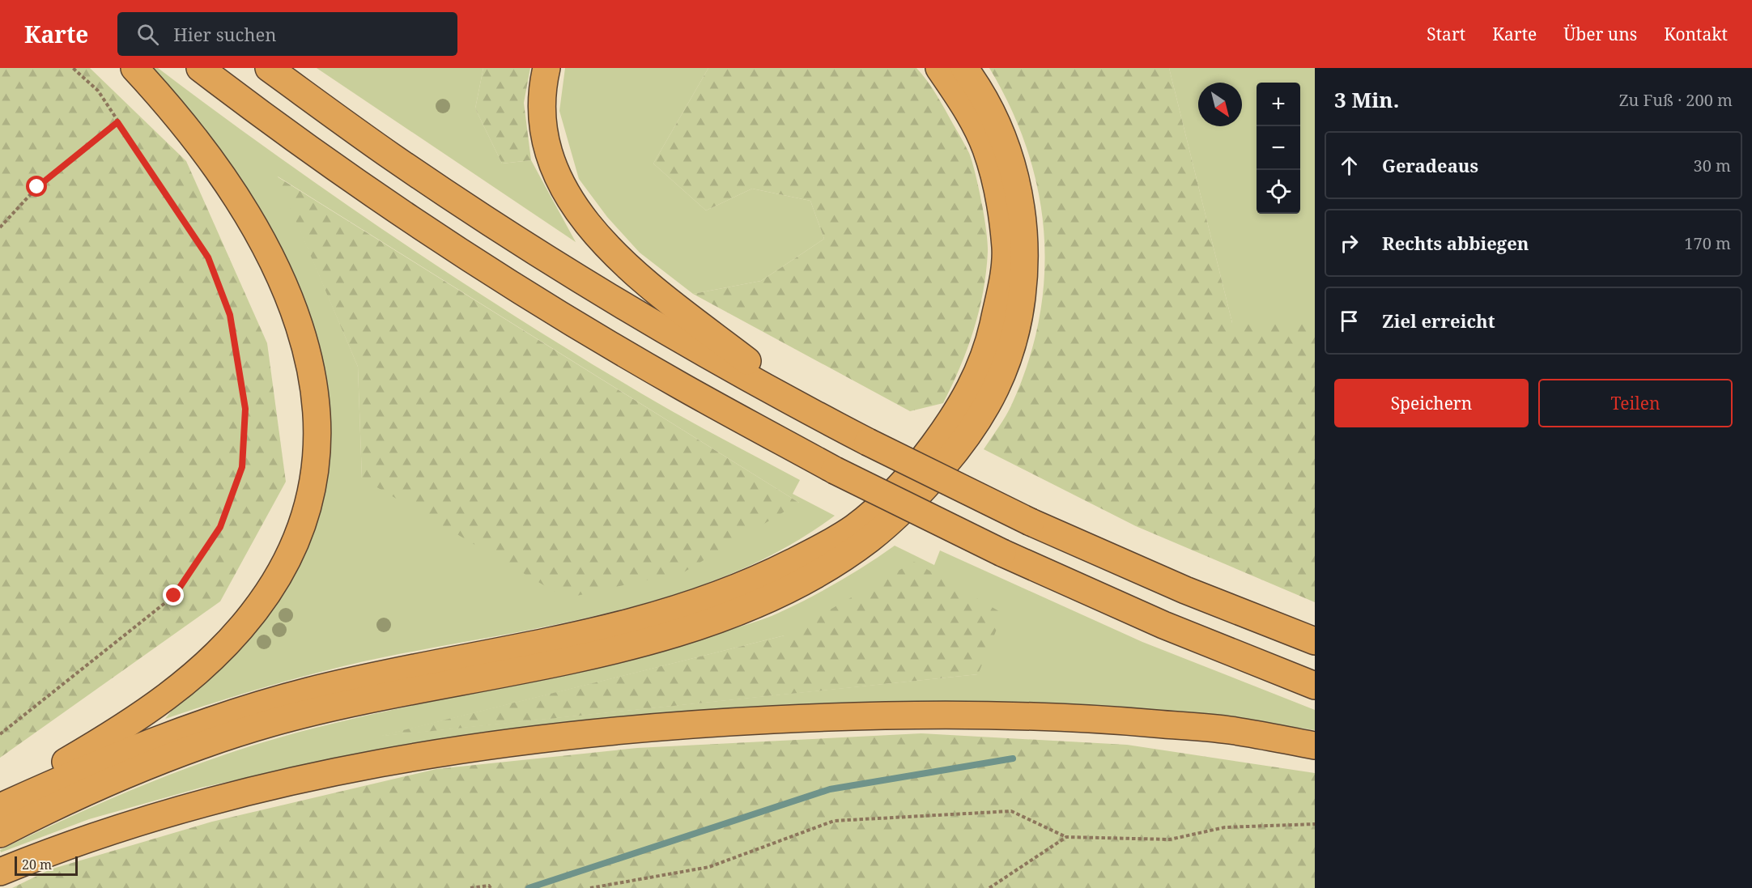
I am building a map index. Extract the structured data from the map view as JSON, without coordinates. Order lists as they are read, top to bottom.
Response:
{
  "scale_bar": "20 m",
  "north": "bottom right",
  "page": {
    "header": "Karte",
    "search": "Hier suchen",
    "nav": [
      "Start",
      "Karte",
      "Über uns",
      "Kontakt"
    ],
    "heading": ["3 Min.", "Zu Fuß · 200 m"],
    "map_buttons": ["+", "−"],
    "list": [
      ["Geradeaus", "30 m"],
      ["Rechts abbiegen", "170 m"],
      "Ziel erreicht"
    ],
    "buttons": ["Speichern", "Teilen"],
    "scale": "20 m"
  }
}
